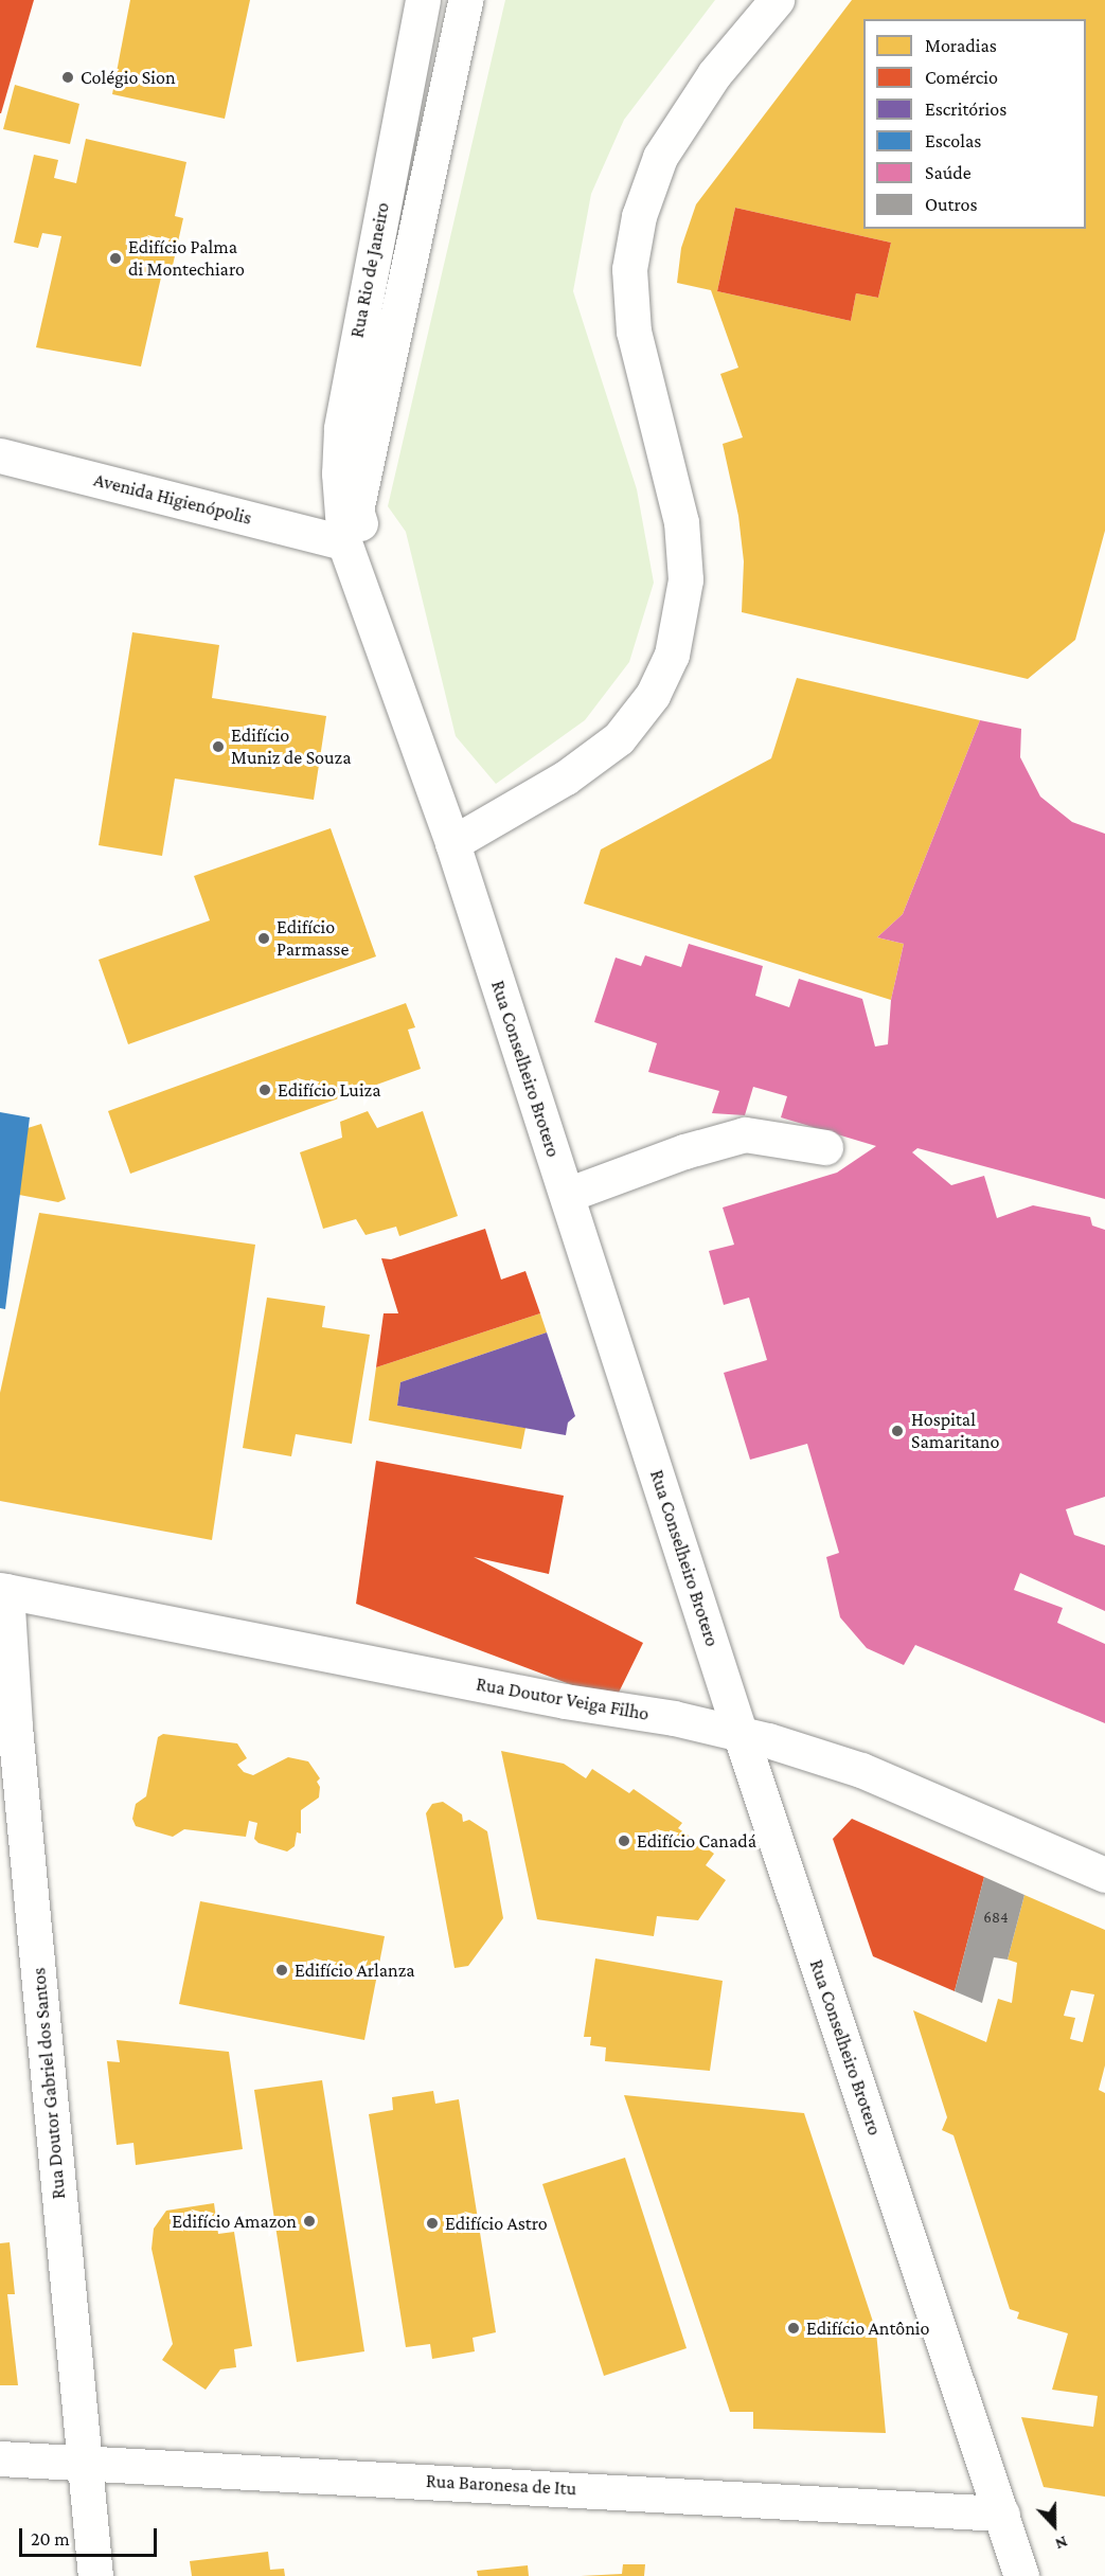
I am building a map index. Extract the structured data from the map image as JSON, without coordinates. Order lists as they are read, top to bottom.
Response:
{
  "streets": {
    "street": [
      "Rua Rio de Janeiro",
      "Avenida Higienópolis",
      "Rua Conselheiro Brotero",
      "Rua Doutor Veiga Filho",
      "Rua Doutor Gabriel dos Santos",
      "Rua Baronesa de Itu"
    ]
  },
  "crossings": [
    ["Rua Rio de Janeiro", "Avenida Higienópolis"],
    ["Rua Rio de Janeiro", "Rua Conselheiro Brotero"],
    ["Avenida Higienópolis", "Rua Conselheiro Brotero"],
    ["Rua Conselheiro Brotero", "Rua Doutor Veiga Filho"],
    ["Rua Conselheiro Brotero", "Rua Baronesa de Itu"],
    ["Rua Doutor Veiga Filho", "Rua Doutor Gabriel dos Santos"],
    ["Rua Doutor Gabriel dos Santos", "Rua Baronesa de Itu"]
  ],
  "places": [
    "Colégio Sion",
    "Edifício Palma di Montechiaro",
    "Edifício Muniz de Souza",
    "Edifício Parmasse",
    "Edifício Luiza",
    "Hospital Samaritano",
    "Edifício Canadá",
    "Edifício Arlanza",
    "Edifício Amazon",
    "Edifício Astro",
    "Edifício Antônio"
  ],
  "house_numbers": ["684"],
  "legend": [
    "Moradias",
    "Comércio",
    "Escritórios",
    "Escolas",
    "Saúde",
    "Outros"
  ],
  "scale_bar": "20 m",
  "north": "bottom"
}
